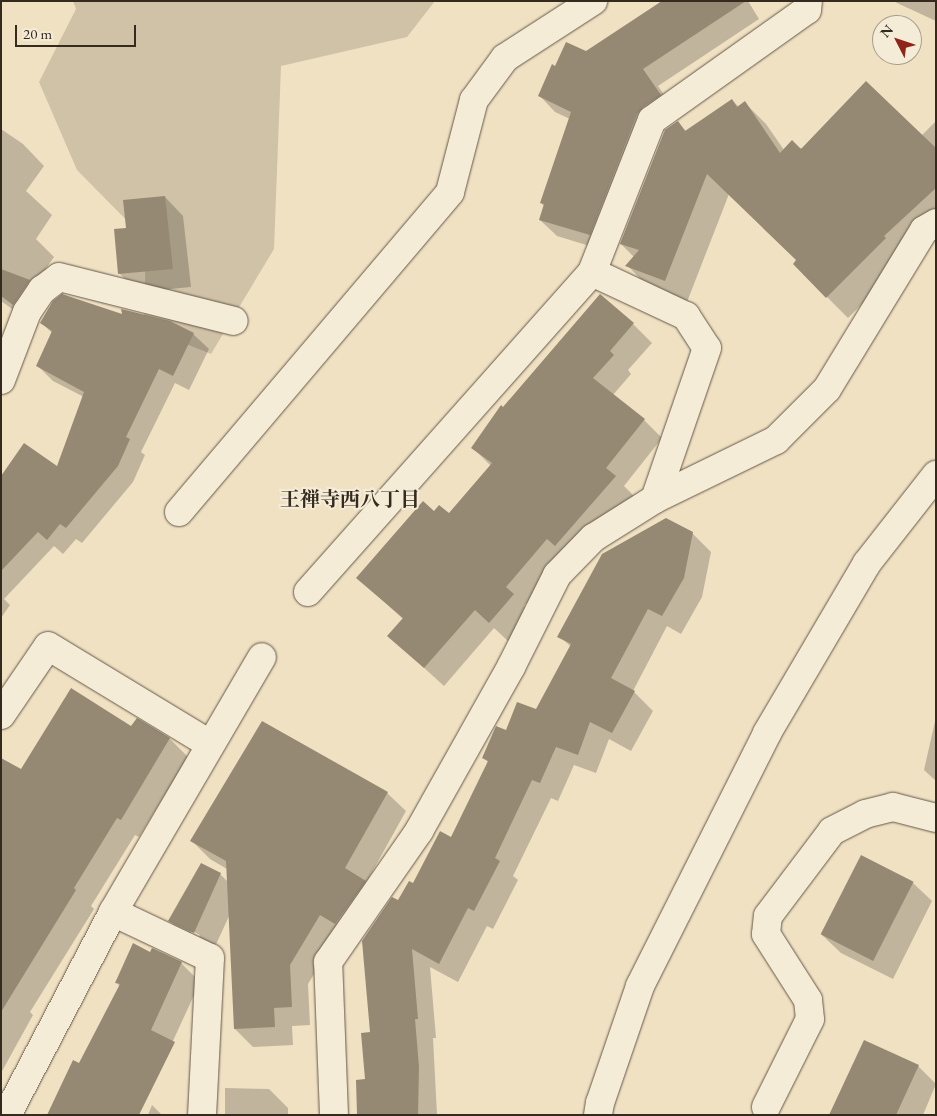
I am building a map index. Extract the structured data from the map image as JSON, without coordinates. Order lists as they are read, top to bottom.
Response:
{
  "districts": ["王禅寺西八丁目"],
  "scale_bar": "20 m",
  "north": "top left"
}
